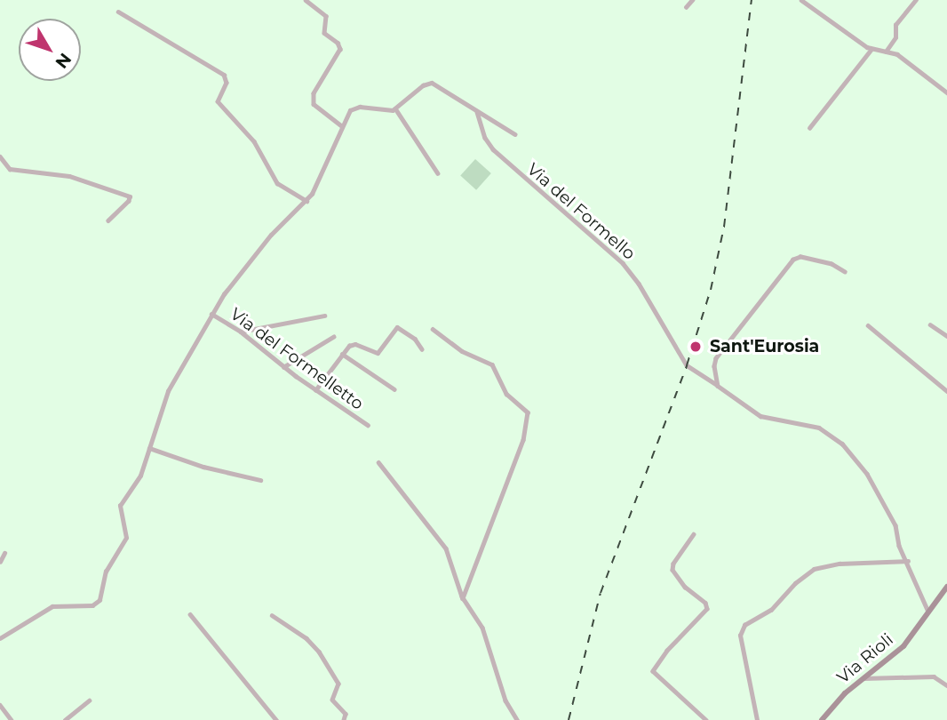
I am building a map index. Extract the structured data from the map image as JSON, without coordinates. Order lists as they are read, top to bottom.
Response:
{
  "streets": {
    "main road": ["Via Rioli"],
    "street": ["Via del Formello", "Via del Formelletto"]
  },
  "crossings": [
    ["Via del Formello", "Via Rioli"]
  ],
  "places": ["Sant'Eurosia"],
  "north": "bottom right"
}
